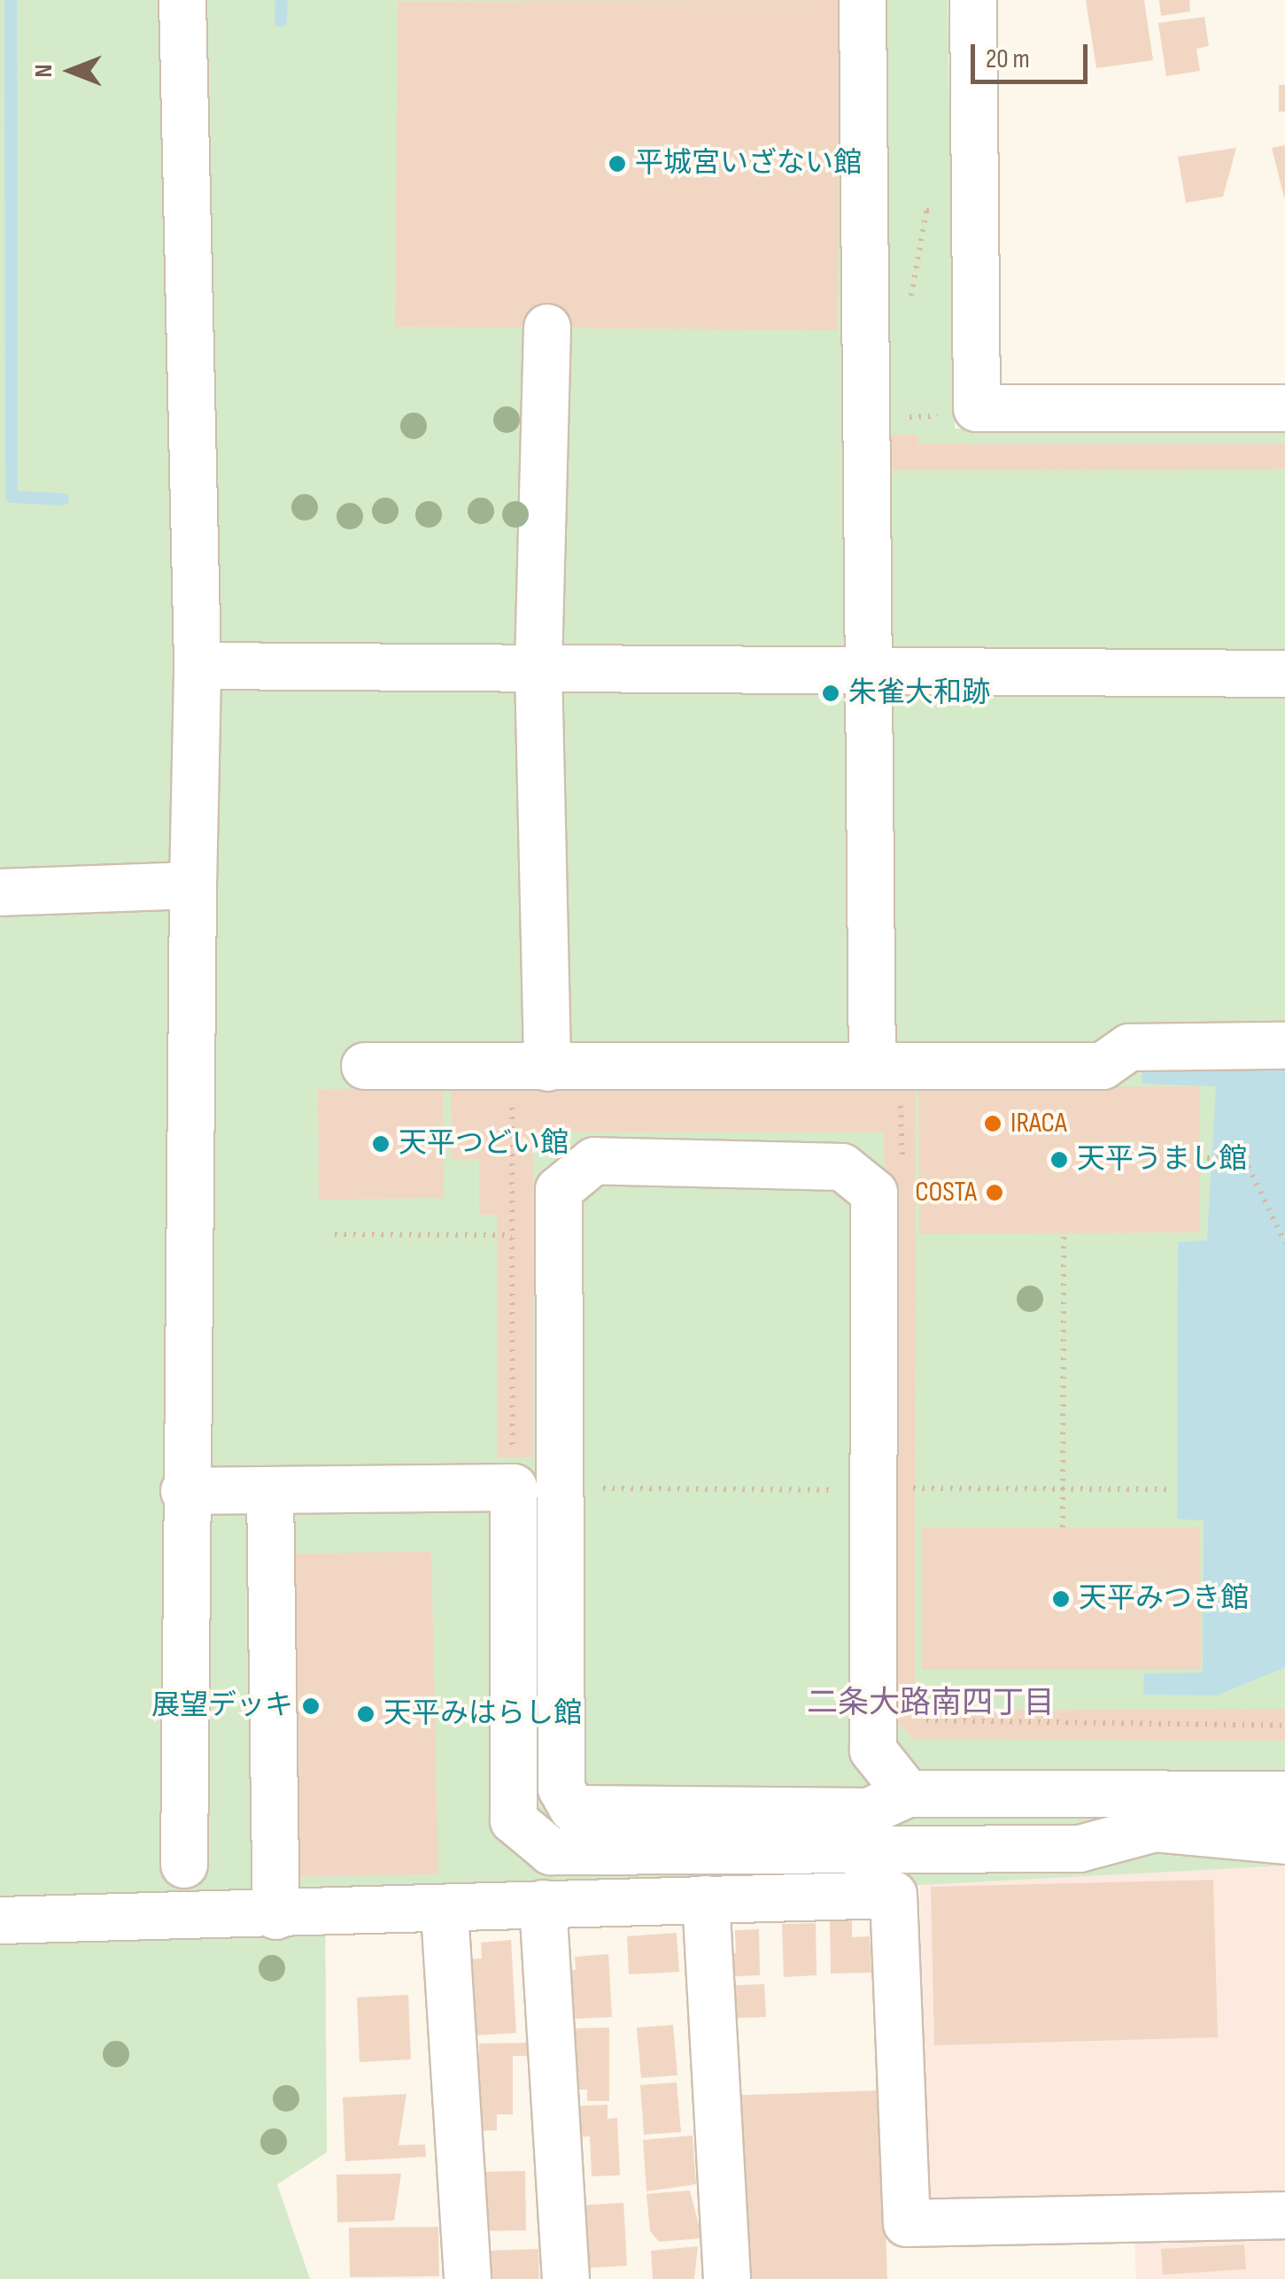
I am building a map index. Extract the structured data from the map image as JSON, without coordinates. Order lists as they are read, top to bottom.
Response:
{
  "districts": ["二条大路南四丁目"],
  "places": [
    "平城宮いざない館",
    "朱雀大和跡",
    "IRACA",
    "天平つどい館",
    "天平うまし館",
    "COSTA",
    "天平みつき館",
    "展望デッキ",
    "天平みはらし館"
  ],
  "scale_bar": "20 m",
  "north": "left"
}
